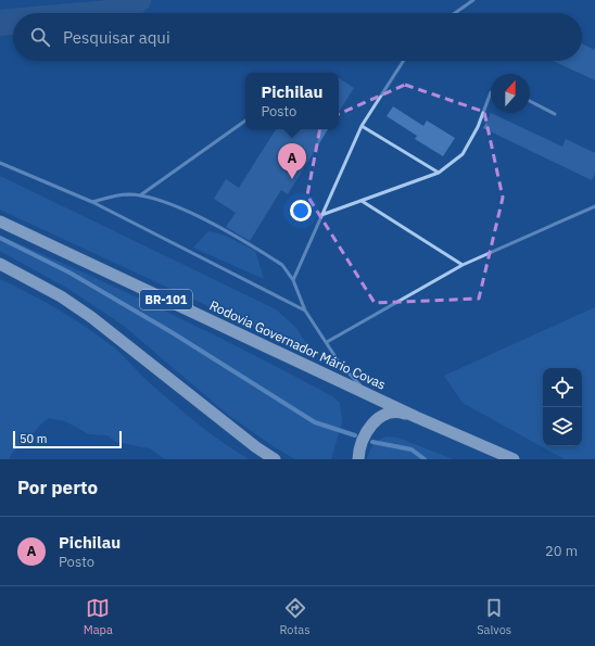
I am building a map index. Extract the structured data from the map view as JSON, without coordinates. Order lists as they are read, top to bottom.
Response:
{
  "streets": {
    "highway": ["BR-101", "Rodovia Governador Mário Covas"]
  },
  "scale_bar": "50 m",
  "north": "top",
  "page": {
    "search": "Pesquisar aqui",
    "popup": ["Pichilau", "Posto"],
    "pins": "A",
    "scale": "50 m",
    "heading": "Por perto",
    "list": [
      {
        "mark": "A",
        "name": "Pichilau",
        "note": "Posto",
        "value": "20 m"
      }
    ],
    "nav": ["Mapa", "Rotas", "Salvos"]
  }
}
